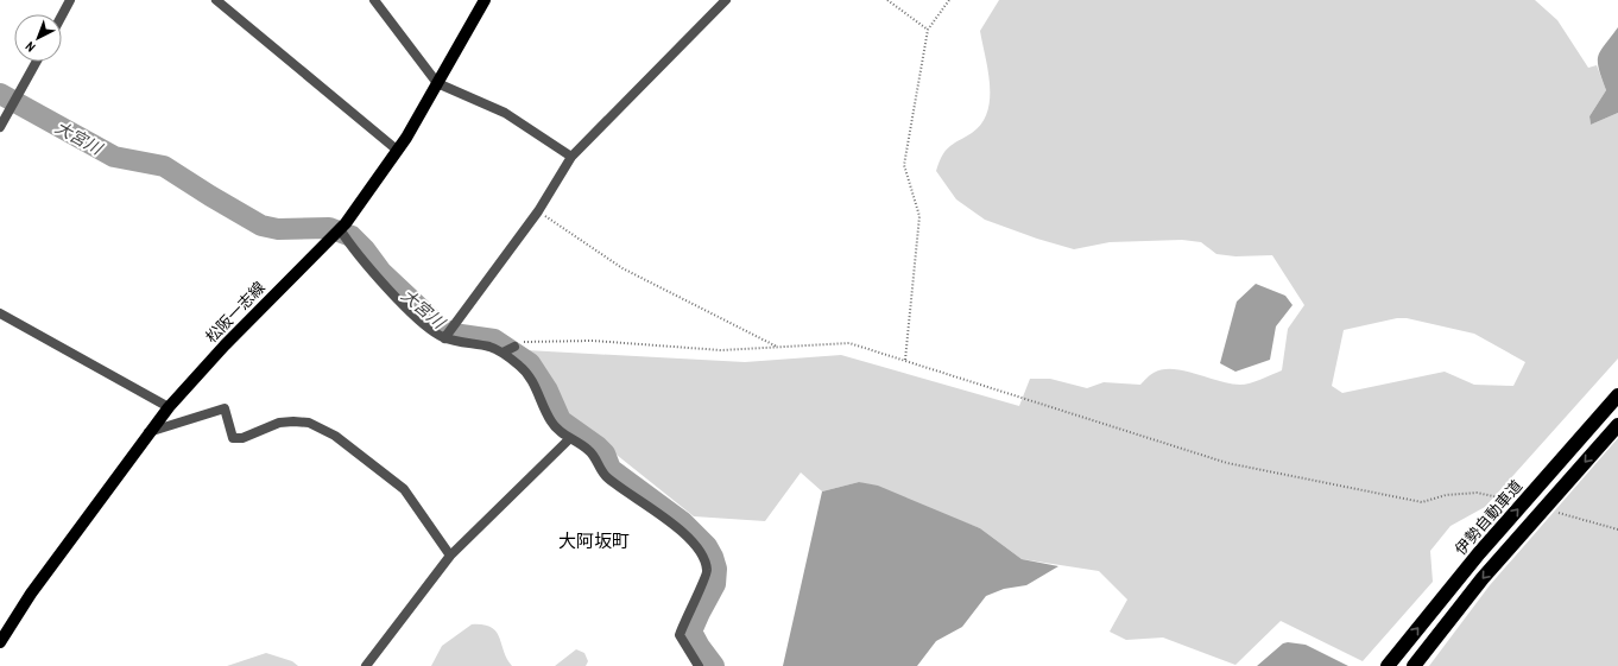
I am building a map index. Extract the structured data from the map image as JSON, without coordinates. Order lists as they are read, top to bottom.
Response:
{
  "streets": {
    "highway": ["伊勢自動車道"],
    "main road": ["松阪一志線"]
  },
  "districts": ["大阿坂町"],
  "water": ["大宮川"],
  "north": "bottom left"
}
